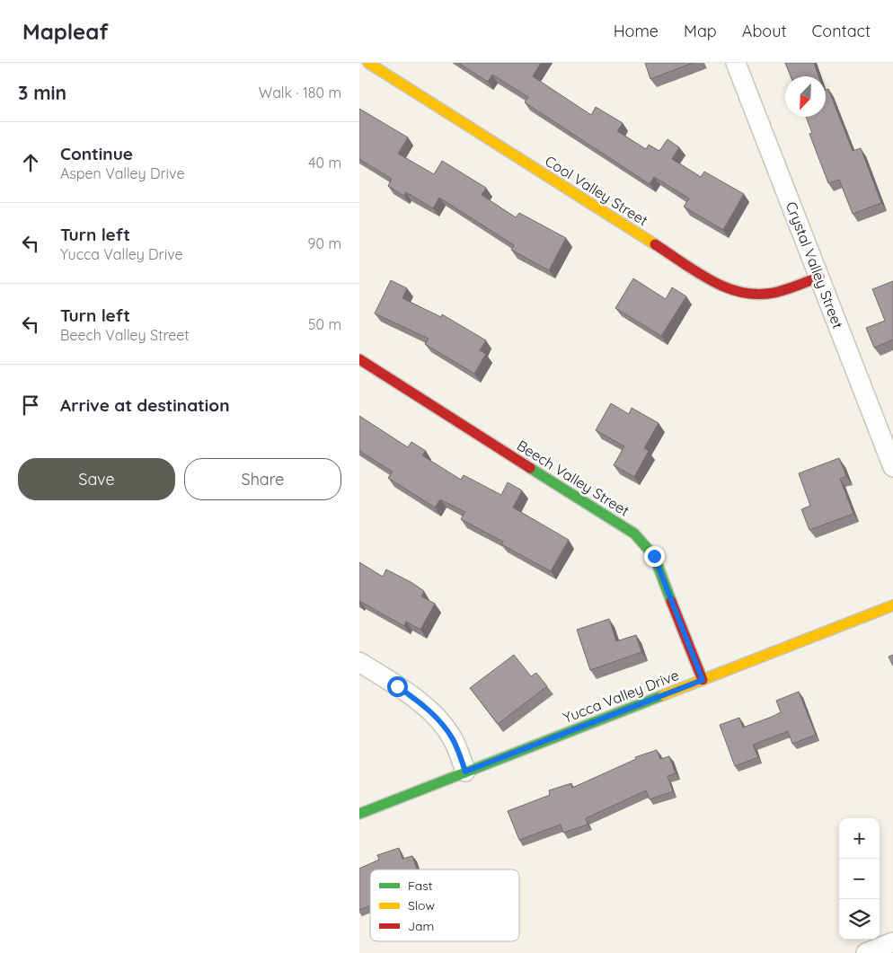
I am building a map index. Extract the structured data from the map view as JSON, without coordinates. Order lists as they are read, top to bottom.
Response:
{
  "streets": {
    "street": [
      "Cool Valley Street",
      "Crystal Valley Street",
      "Beech Valley Street",
      "Yucca Valley Drive"
    ]
  },
  "crossings": [
    ["Cool Valley Street", "Crystal Valley Street"],
    ["Beech Valley Street", "Yucca Valley Drive"]
  ],
  "legend": ["Fast", "Slow", "Jam"],
  "north": "bottom left",
  "page": {
    "header": "Mapleaf",
    "nav": [
      "Home",
      "Map",
      "About",
      "Contact"
    ],
    "heading": ["3 min", "Walk · 180 m"],
    "list": [
      ["Continue", "Aspen Valley Drive", "40 m"],
      ["Turn left", "Yucca Valley Drive", "90 m"],
      ["Turn left", "Beech Valley Street", "50 m"],
      "Arrive at destination"
    ],
    "buttons": ["Save", "Share"],
    "map_buttons": ["+", "−"]
  }
}
